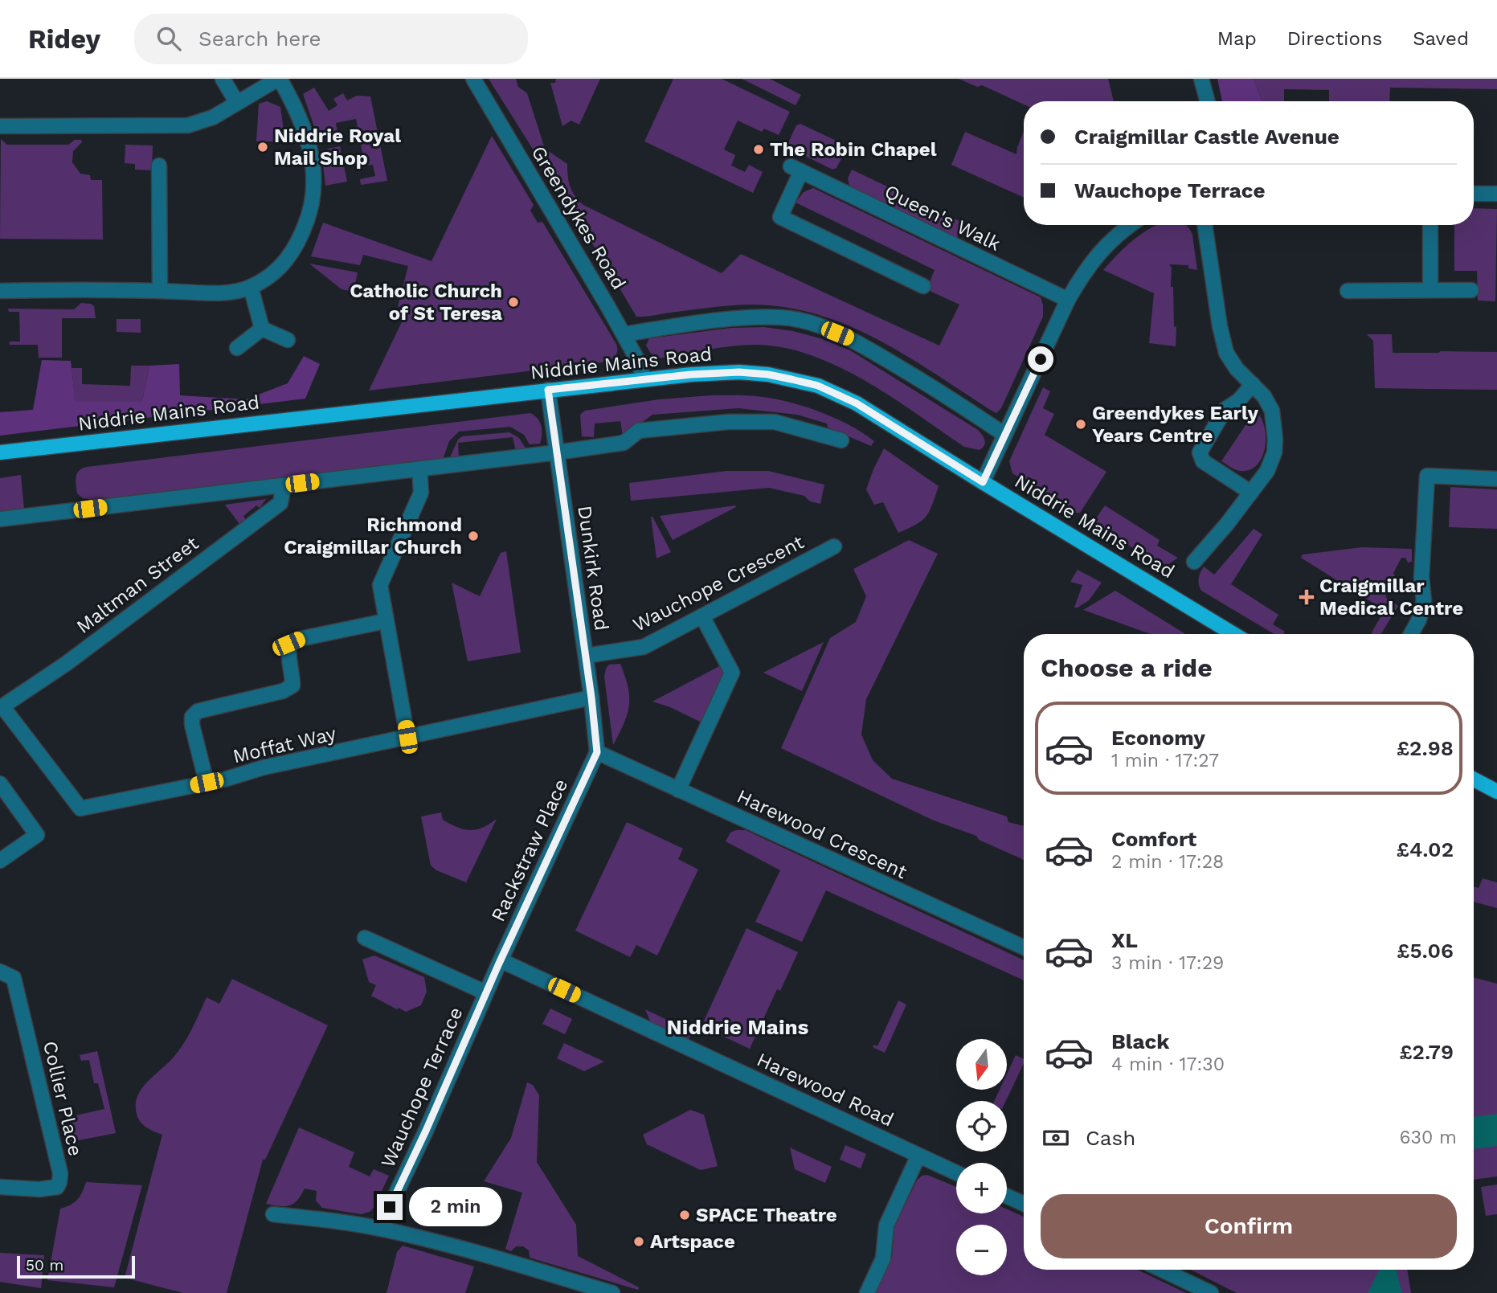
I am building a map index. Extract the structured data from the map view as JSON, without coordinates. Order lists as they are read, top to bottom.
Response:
{
  "streets": {
    "main road": ["Niddrie Mains Road"],
    "street": [
      "Greendykes Road",
      "Queen's Walk",
      "Dunkirk Road",
      "Wauchope Crescent",
      "Maltman Street",
      "Moffat Way",
      "Harewood Crescent",
      "Rackstraw Place",
      "Wauchope Terrace",
      "Harewood Road",
      "Collier Place"
    ]
  },
  "crossings": [
    ["Greendykes Road", "Niddrie Mains Road"],
    ["Niddrie Mains Road", "Dunkirk Road"],
    ["Dunkirk Road", "Wauchope Crescent"],
    ["Dunkirk Road", "Moffat Way"],
    ["Dunkirk Road", "Harewood Crescent"],
    ["Dunkirk Road", "Rackstraw Place"],
    ["Maltman Street", "Moffat Way"],
    ["Harewood Crescent", "Rackstraw Place"],
    ["Rackstraw Place", "Wauchope Terrace"],
    ["Rackstraw Place", "Harewood Road"],
    ["Wauchope Terrace", "Harewood Road"]
  ],
  "districts": ["Niddrie Mains"],
  "places": {
    "other": [
      "Niddrie Royal Mail Shop",
      "The Robin Chapel",
      "Catholic Church of St Teresa",
      "Greendykes Early Years Centre",
      "Richmond Craigmillar Church",
      "SPACE Theatre",
      "Artspace"
    ],
    "health": ["Craigmillar Medical Centre"]
  },
  "scale_bar": "50 m",
  "north": "bottom",
  "page": {
    "header": "Ridey",
    "search": "Search here",
    "nav": ["Map", "Directions", "Saved"],
    "banner": ["Craigmillar Castle Avenue", "Wauchope Terrace"],
    "heading": "Choose a ride",
    "list": [
      {
        "name": "Economy",
        "note": "1 min · 17:27",
        "value": "£2.98"
      },
      {
        "name": "Comfort",
        "note": "2 min · 17:28",
        "value": "£4.02"
      },
      {
        "name": "XL",
        "note": "3 min · 17:29",
        "value": "£5.06"
      },
      {
        "name": "Black",
        "note": "4 min · 17:30",
        "value": "£2.79"
      }
    ],
    "map_buttons": ["+", "−"],
    "pay": ["Cash", "630 m"],
    "buttons": "Confirm",
    "bubble": "2 min",
    "scale": "50 m"
  }
}
